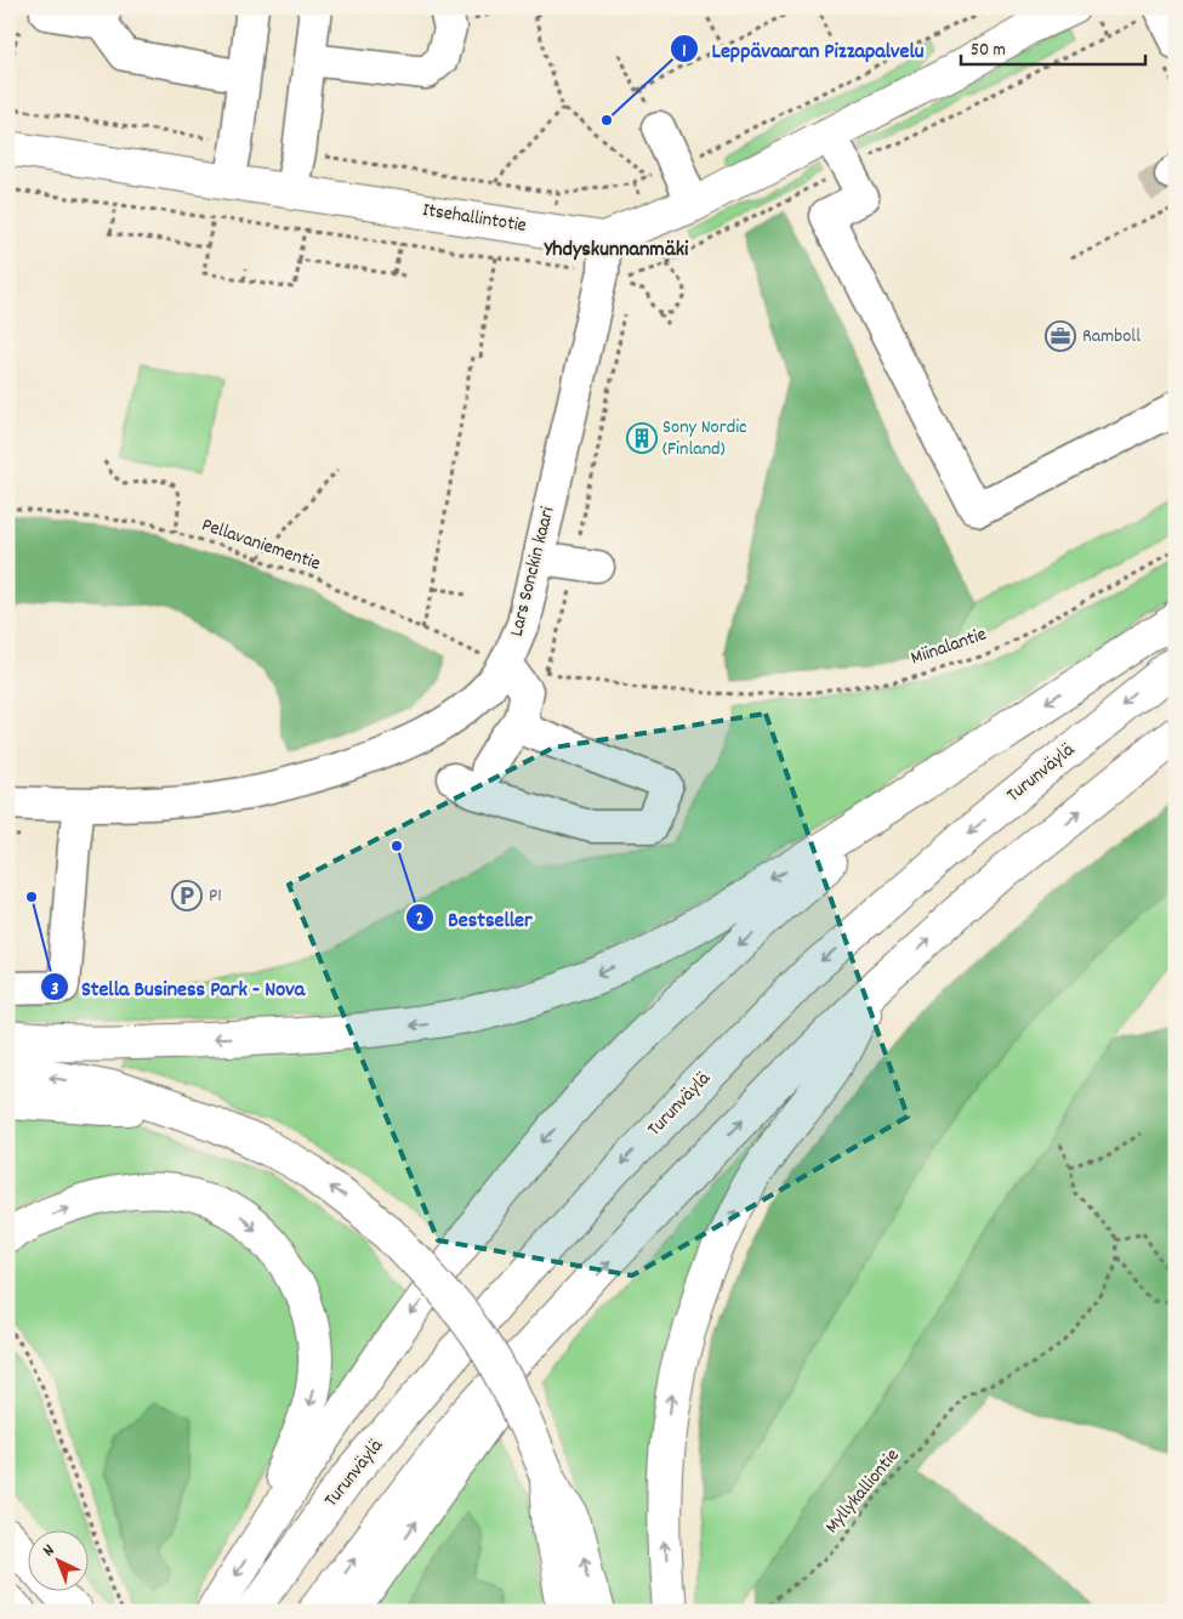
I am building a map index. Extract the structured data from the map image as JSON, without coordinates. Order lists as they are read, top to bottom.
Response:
{
  "streets": {
    "main road": ["Itsehallintotie", "Turunväylä"],
    "street": ["Lars Sonckin kaari"],
    "path": ["Pellavaniementie", "Miinalantie", "Myllykalliontie"]
  },
  "crossings": [
    ["Itsehallintotie", "Lars Sonckin kaari"],
    ["Pellavaniementie", "Lars Sonckin kaari"]
  ],
  "districts": ["Yhdyskunnanmäki"],
  "places": {
    "other": ["Leppävaaran Pizzapalvelu", "Bestseller", "Stella Business Park - Nova"],
    "office": ["Ramboll"],
    "building": ["Sony Nordic (Finland)"],
    "parking": ["P1"]
  },
  "scale_bar": "50 m",
  "north": "top left"
}
